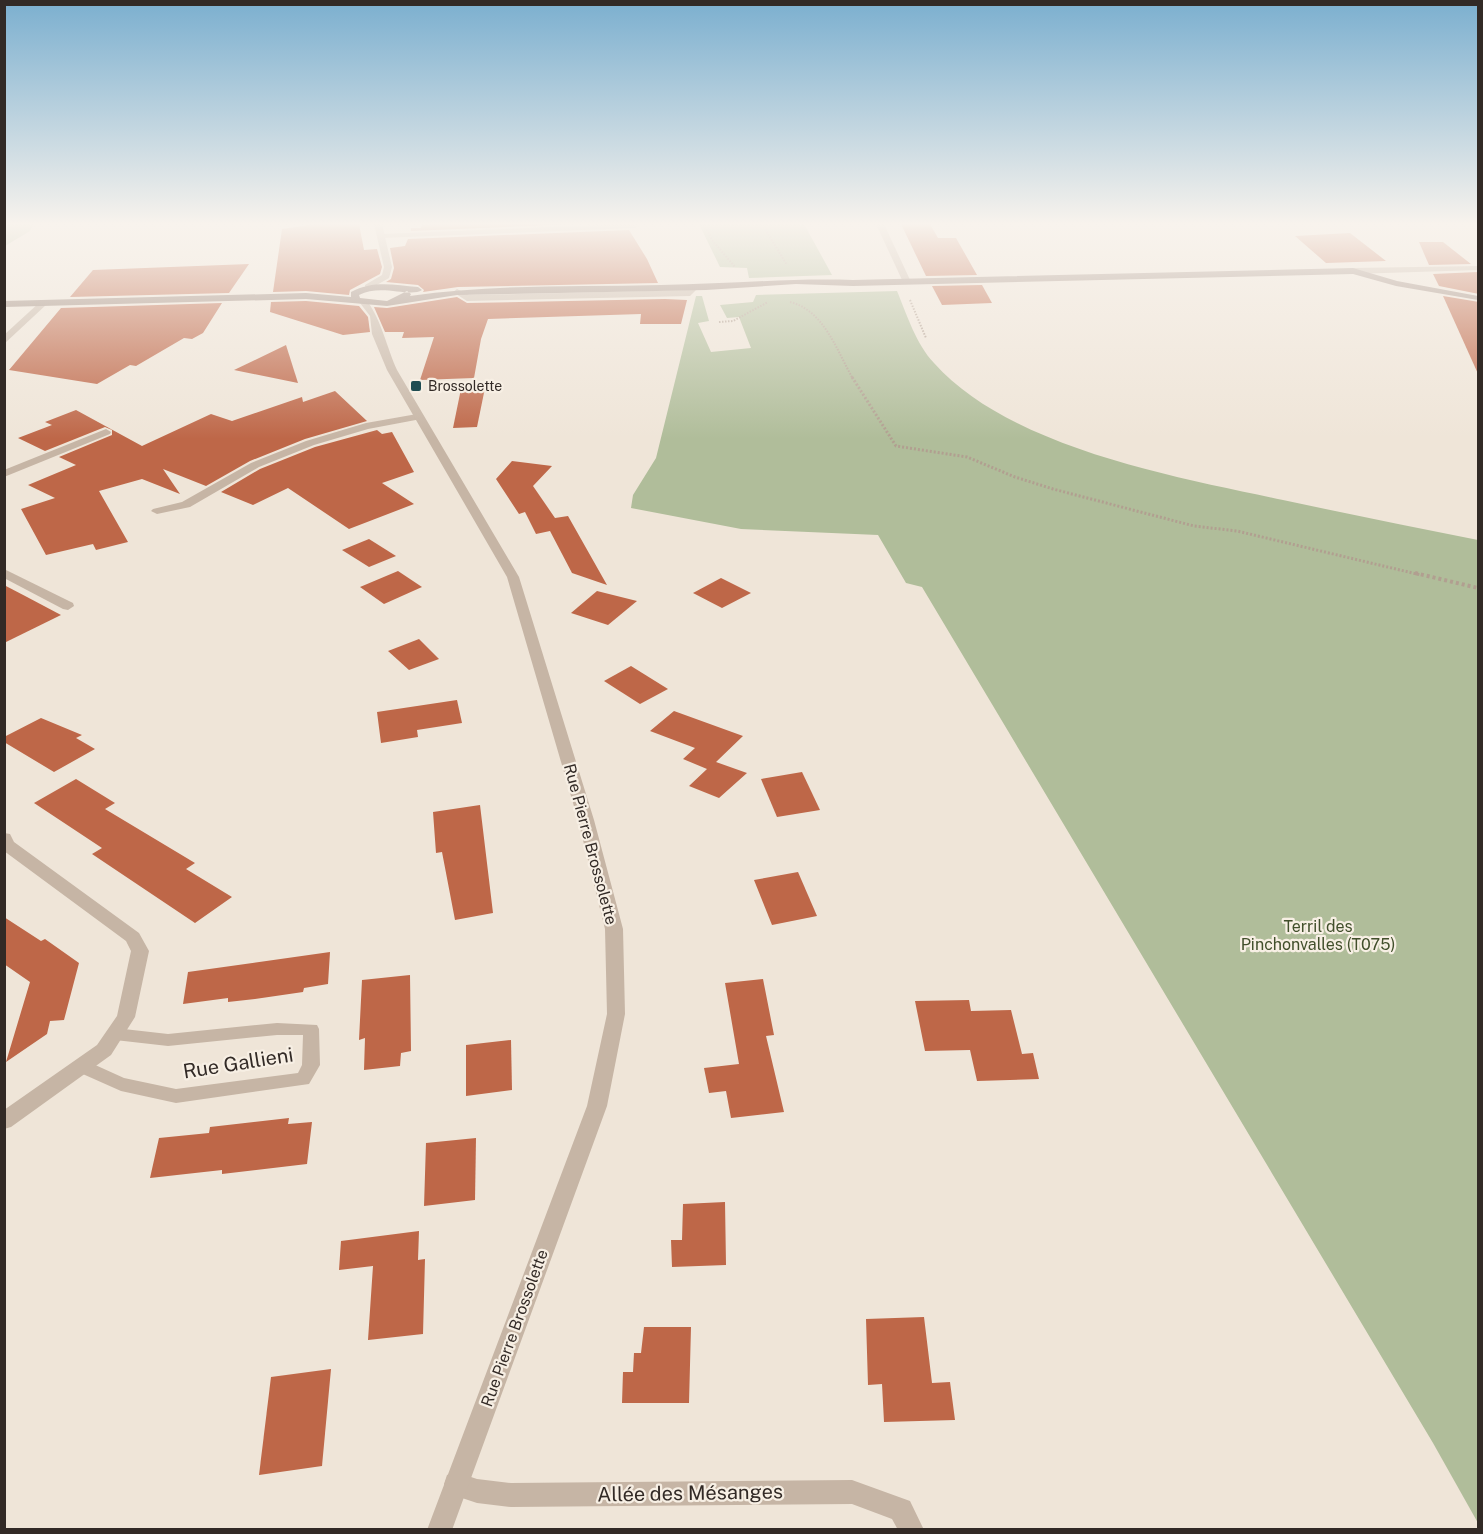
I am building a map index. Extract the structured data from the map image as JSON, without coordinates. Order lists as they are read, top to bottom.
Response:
{
  "streets": {
    "street": ["Rue Pierre Brossolette", "Allée des Mésanges"],
    "lane": ["Rue Gallieni"]
  },
  "crossings": [
    ["Rue Pierre Brossolette", "Allée des Mésanges"]
  ],
  "parks": ["Terril des Pinchonvalles (T075)"],
  "places": {
    "transit": ["Brossolette"]
  }
}
